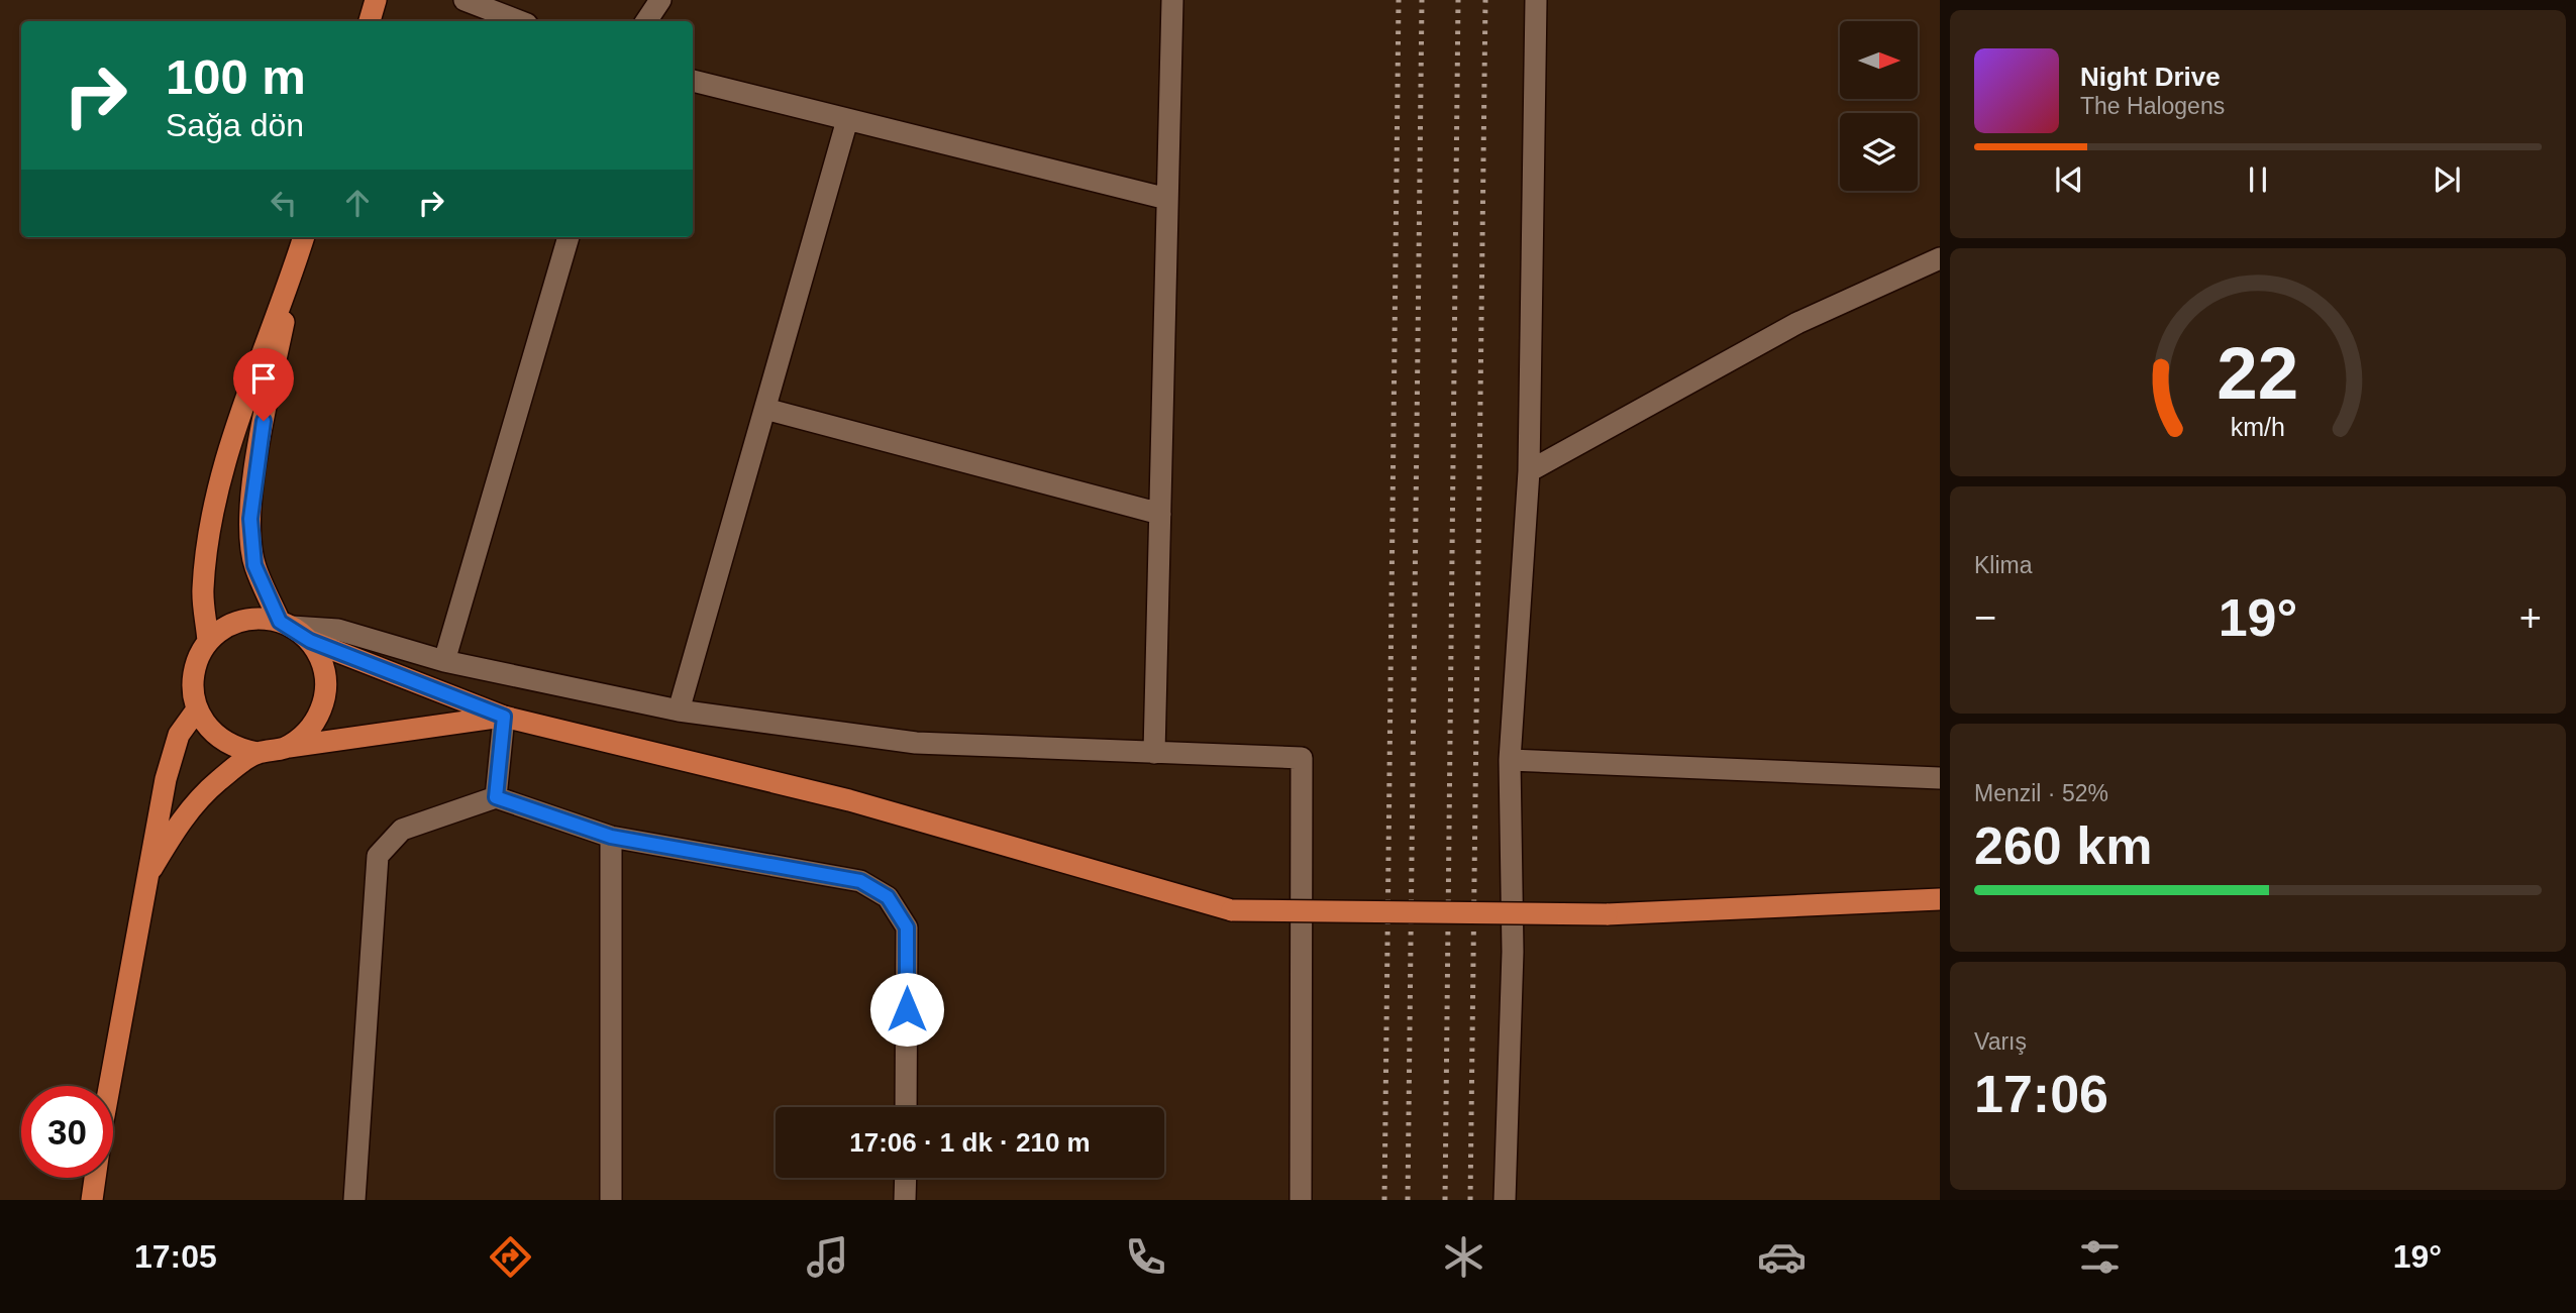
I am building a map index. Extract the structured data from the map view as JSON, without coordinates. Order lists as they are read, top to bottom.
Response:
{
  "north": "right",
  "page": {
    "turn": ["100 m", "Sağa dön"],
    "song": ["Night Drive", "The Halogens"],
    "tile": [
      "Klima",
      ["Menzil · 52%", "260 km"],
      ["Varış", "17:06"]
    ],
    "heat": ["−", "19°", "+"],
    "limit": "30",
    "trip": "17:06 · 1 dk · 210 m",
    "tabs": ["17:05", "19°"],
    "gauge": ["22", "km/h"]
  }
}
